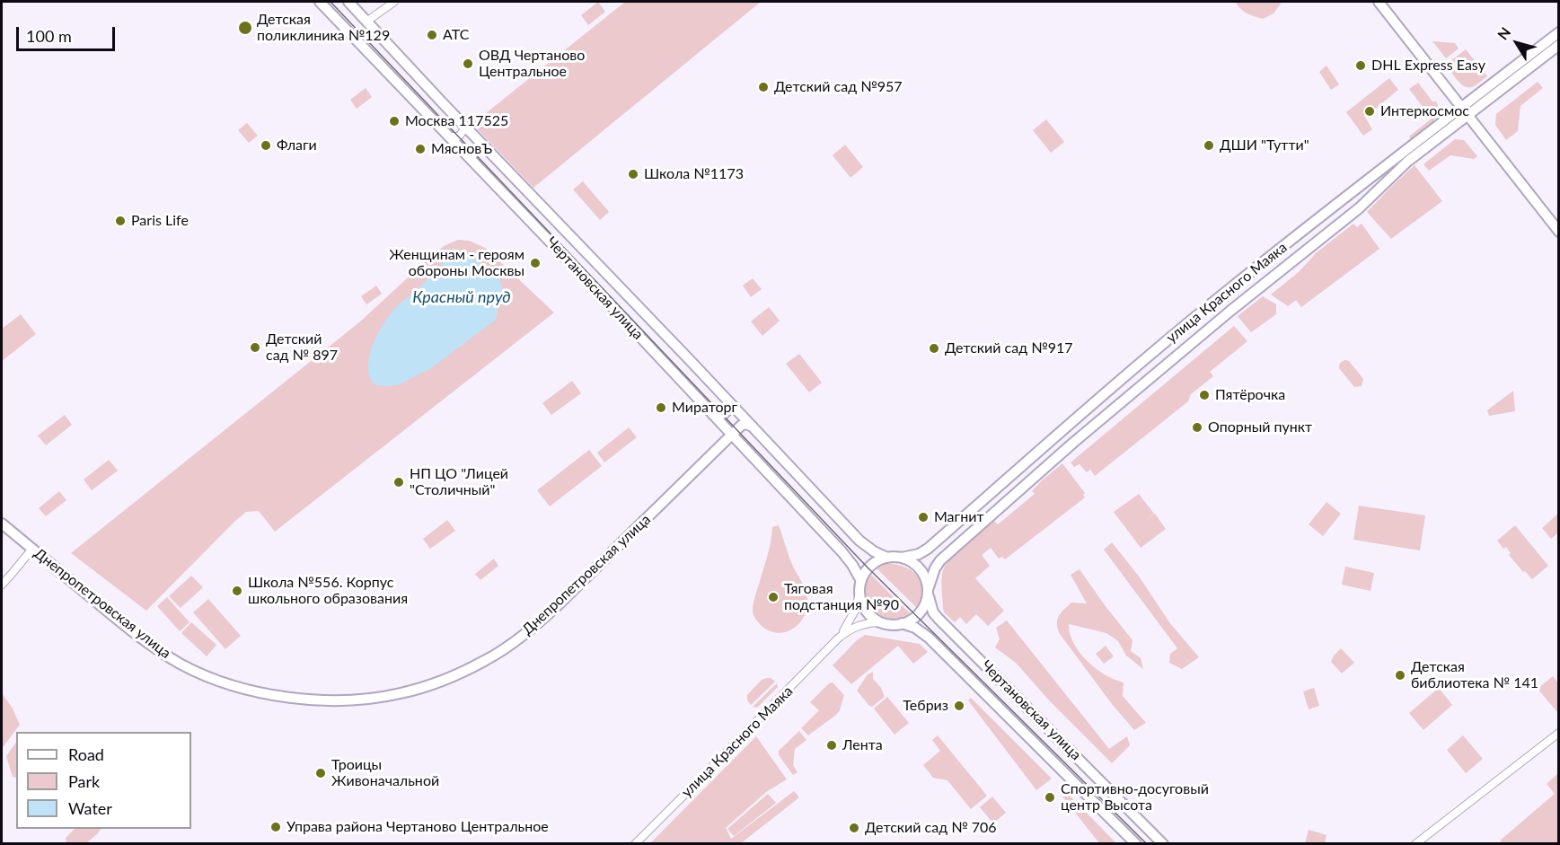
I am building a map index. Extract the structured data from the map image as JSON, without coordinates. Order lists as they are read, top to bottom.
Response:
{
  "streets": {
    "street": ["Чертановская улица", "улица Красного Маяка", "Днепропетровская улица"]
  },
  "crossings": [
    ["Чертановская улица", "улица Красного Маяка"],
    ["Чертановская улица", "Днепропетровская улица"]
  ],
  "water": ["Красный пруд"],
  "places": [
    "Детская поликлиника №129",
    "АТС",
    "ОВД Чертаново Центральное",
    "DHL Express Easy",
    "Детский сад №957",
    "Интеркосмос",
    "Москва 117525",
    "Флаги",
    "ДШИ \"Тутти\"",
    "МясновЪ",
    "Школа №1173",
    "Paris Life",
    "Женщинам - героям обороны Москвы",
    "Детский сад № 897",
    "Детский сад №917",
    "Пятёрочка",
    "Мираторг",
    "Опорный пункт",
    "НП ЦО \"Лицей \"Столичный\"",
    "Магнит",
    "Школа №556. Корпус школьного образования",
    "Тяговая подстанция №90",
    "Детская библиотека № 141",
    "Тебриз",
    "Лента",
    "Троицы Живоначальной",
    "Спортивно-досуговый центр Высота",
    "Управа района Чертаново Центральное",
    "Детский сад № 706"
  ],
  "legend": ["Road", "Park", "Water"],
  "scale_bar": "100 m",
  "north": "top left"
}
